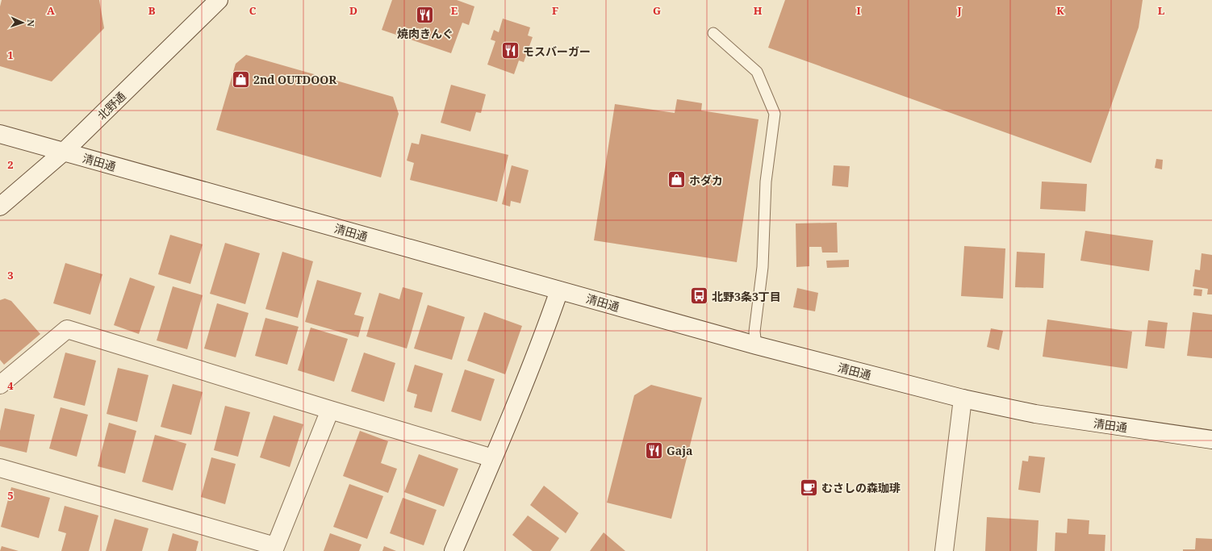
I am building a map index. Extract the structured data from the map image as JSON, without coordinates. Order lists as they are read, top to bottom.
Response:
{
  "streets": {
    "street": ["北野通", "清田通"]
  },
  "crossings": [
    ["北野通", "清田通"]
  ],
  "places": {
    "restaurant": ["焼肉きんぐ", "モスバーガー", "Gaja"],
    "shop": ["2nd OUTDOOR", "ホダカ"],
    "bus stop": ["北野3条3丁目"],
    "cafe": ["むさしの森珈琲"]
  },
  "north": "right",
  "grid": {
    "columns": [
      "A",
      "B",
      "C",
      "D",
      "E",
      "F",
      "G",
      "H",
      "I",
      "J",
      "K",
      "L"
    ],
    "rows": [
      "1",
      "2",
      "3",
      "4",
      "5"
    ]
  }
}
